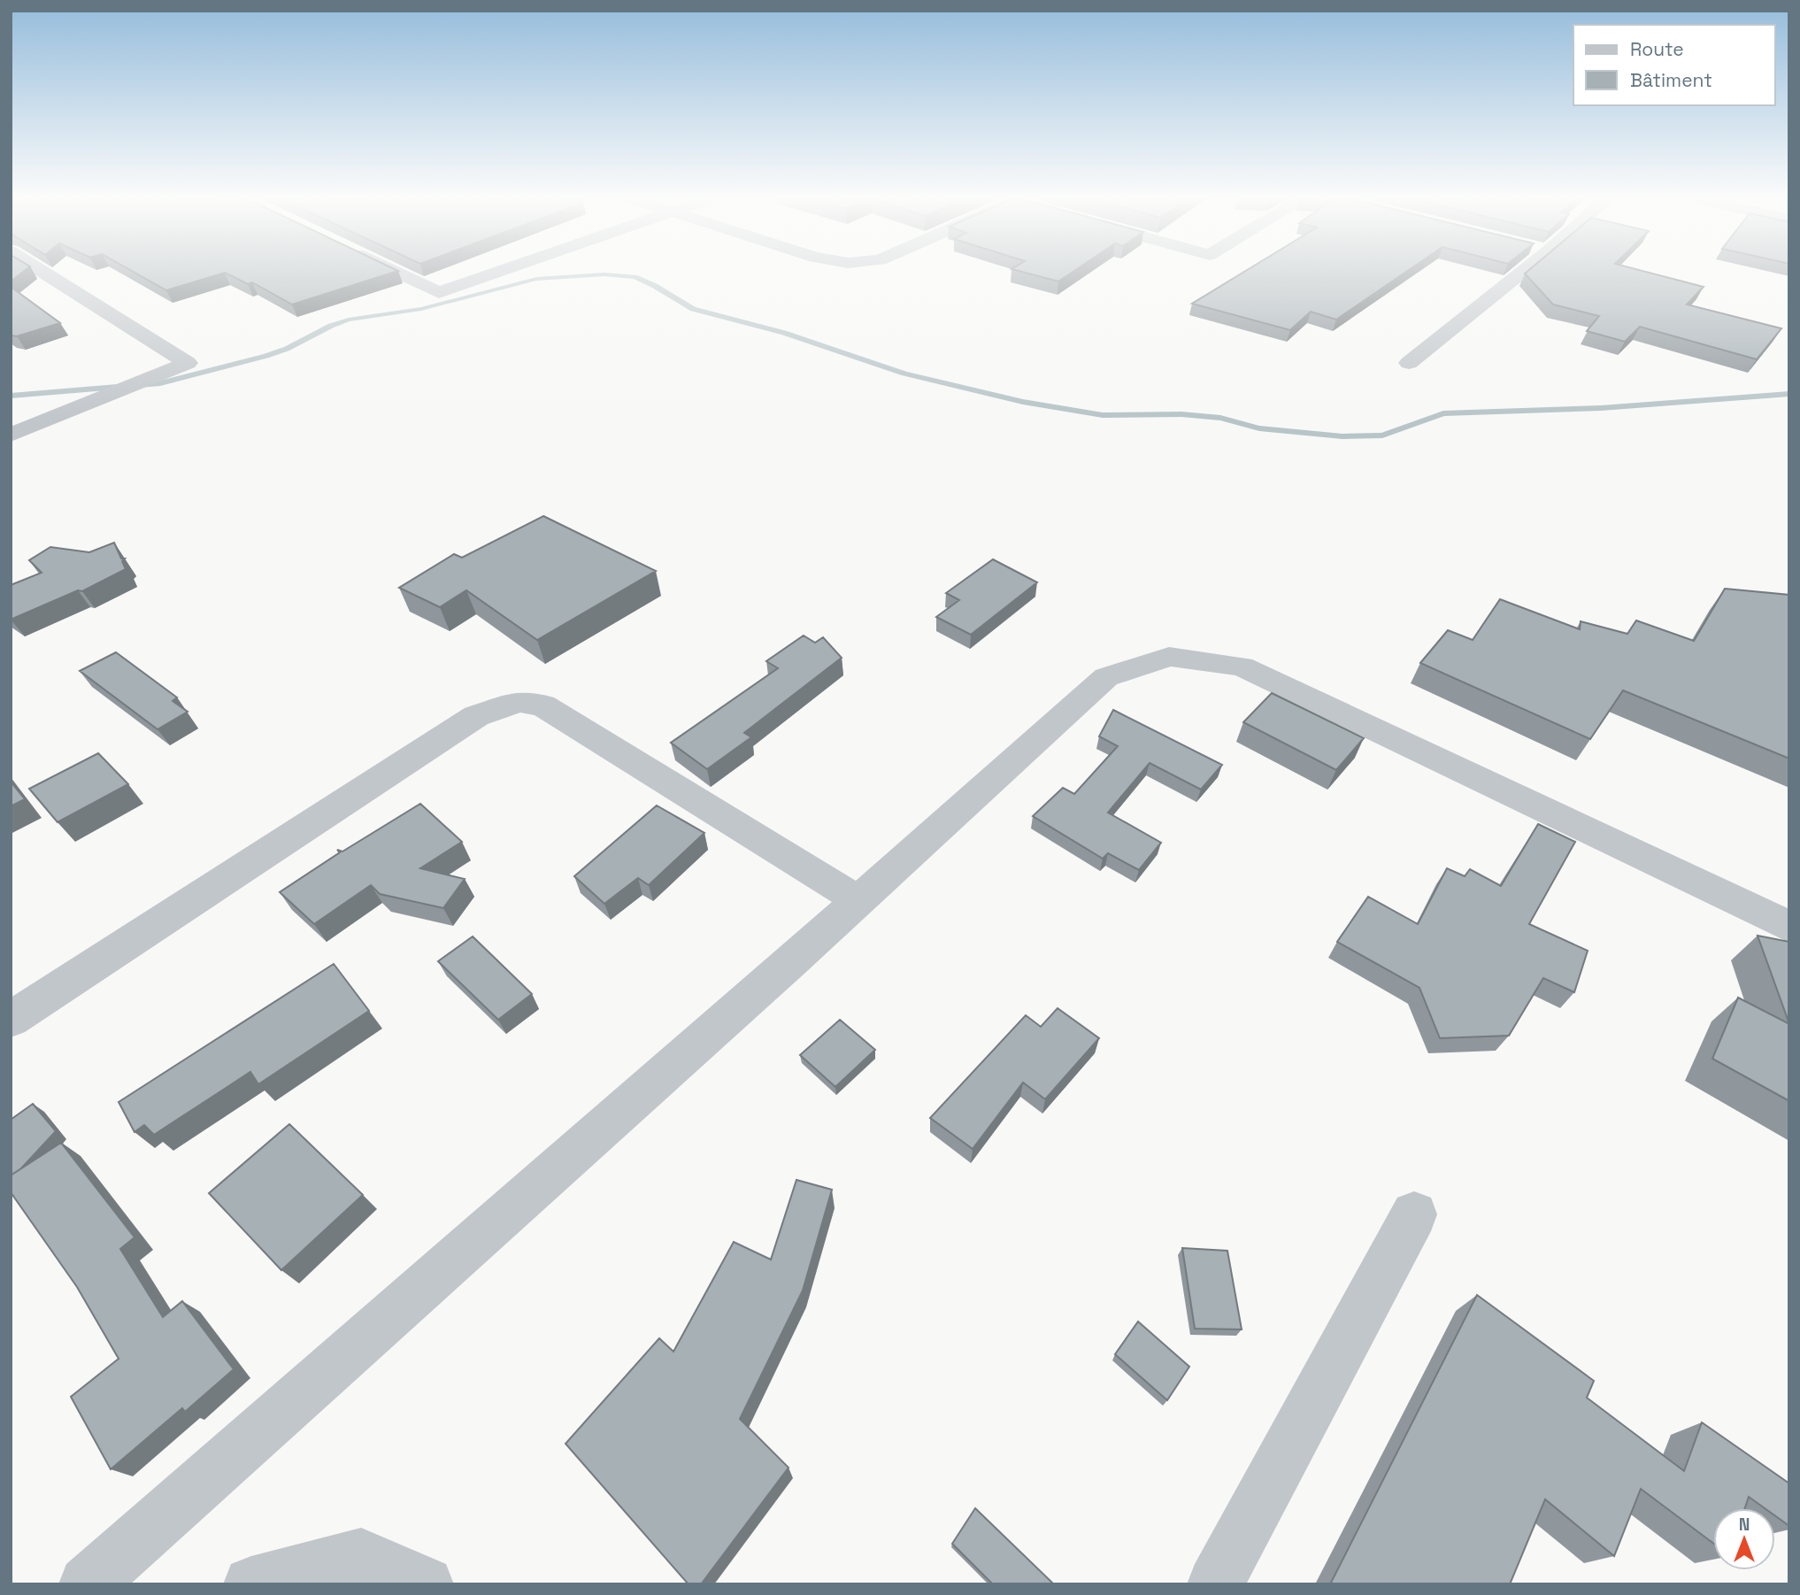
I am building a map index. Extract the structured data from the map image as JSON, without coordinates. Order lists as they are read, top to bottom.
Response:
{
  "legend": ["Route", "Bâtiment"],
  "north": "top"
}
